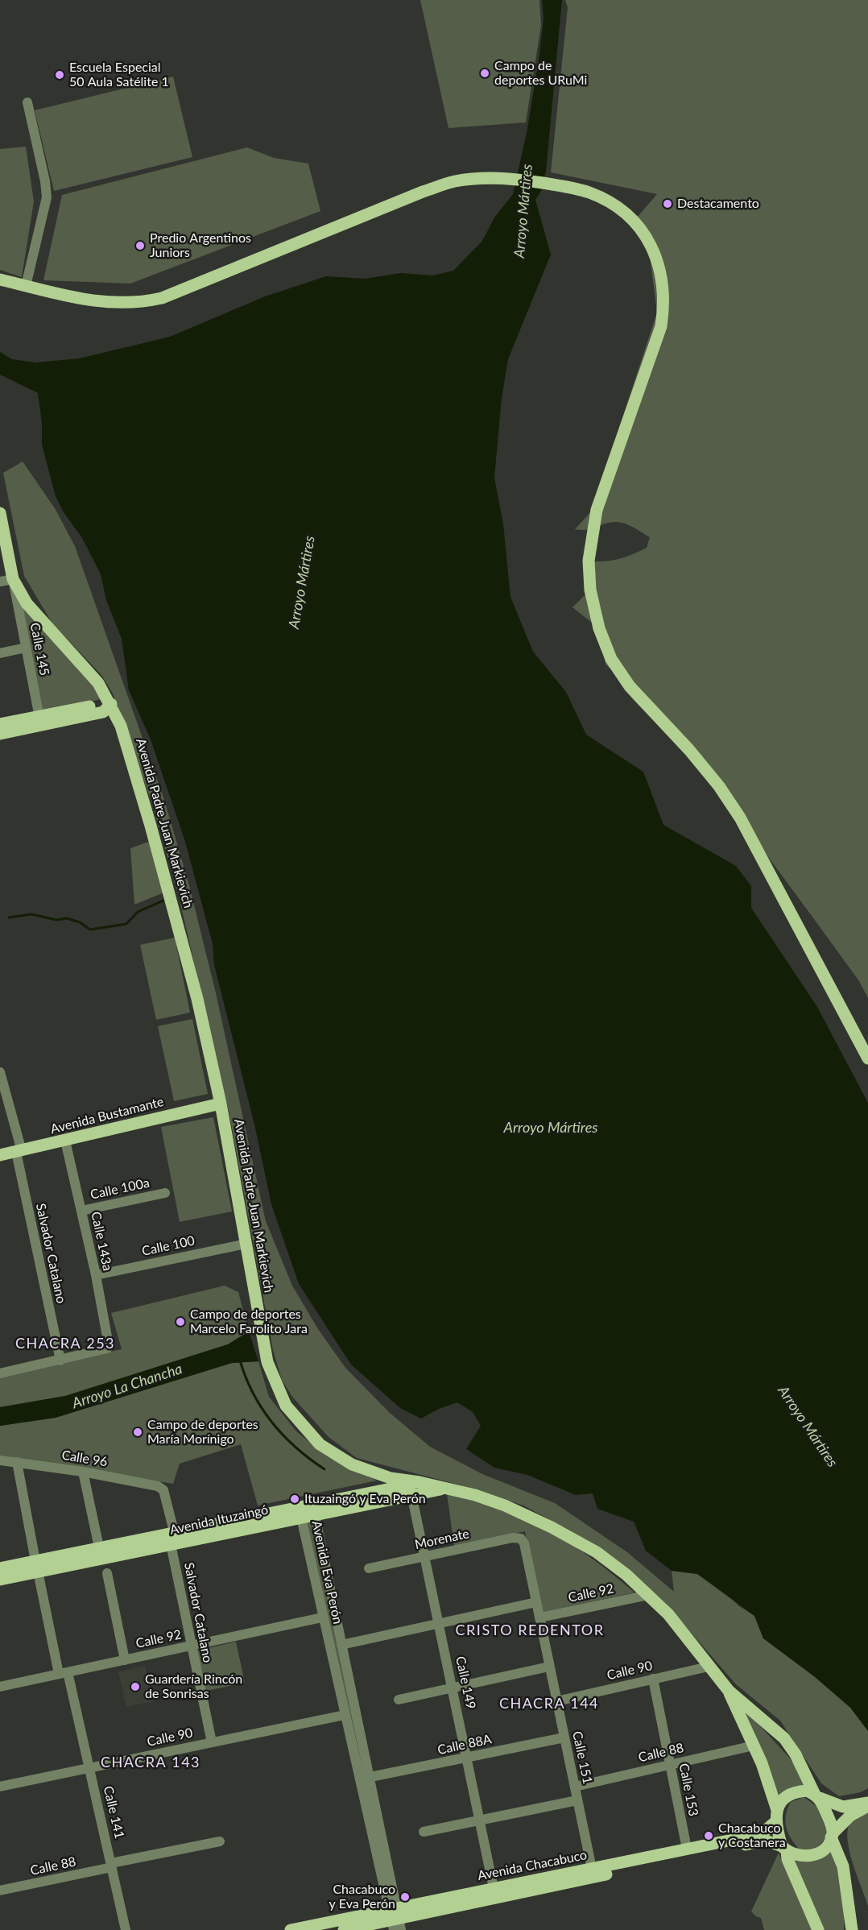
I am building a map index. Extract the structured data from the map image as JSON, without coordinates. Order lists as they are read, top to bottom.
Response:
{
  "streets": {
    "main road": [
      "Avenida Padre Juan Markievich",
      "Avenida Bustamante",
      "Avenida Ituzaingó",
      "Avenida Chacabuco"
    ],
    "street": [
      "Calle 145",
      "Calle 100a",
      "Calle 143a",
      "Calle 100",
      "Salvador Catalano",
      "Calle 96",
      "Morenate",
      "Avenida Eva Perón",
      "Calle 92",
      "Calle 90",
      "Calle 149",
      "Calle 88A",
      "Calle 88",
      "Calle 151",
      "Calle 153",
      "Calle 141"
    ]
  },
  "crossings": [
    ["Calle 145", "Avenida Padre Juan Markievich"],
    ["Avenida Padre Juan Markievich", "Avenida Bustamante"],
    ["Avenida Padre Juan Markievich", "Calle 100"],
    ["Avenida Padre Juan Markievich", "Avenida Ituzaingó"],
    ["Avenida Padre Juan Markievich", "Calle 92"],
    ["Avenida Padre Juan Markievich", "Calle 90"],
    ["Avenida Padre Juan Markievich", "Calle 88"],
    ["Avenida Padre Juan Markievich", "Avenida Chacabuco"],
    ["Avenida Bustamante", "Calle 143a"],
    ["Avenida Bustamante", "Salvador Catalano"],
    ["Calle 100a", "Calle 143a"],
    ["Calle 143a", "Calle 100"],
    ["Calle 143a", "Salvador Catalano"],
    ["Salvador Catalano", "Avenida Ituzaingó"],
    ["Salvador Catalano", "Calle 92"],
    ["Salvador Catalano", "Calle 90"],
    ["Calle 96", "Avenida Ituzaingó"],
    ["Calle 96", "Calle 141"],
    ["Avenida Ituzaingó", "Avenida Eva Perón"],
    ["Avenida Ituzaingó", "Calle 149"],
    ["Avenida Ituzaingó", "Calle 141"],
    ["Morenate", "Calle 149"],
    ["Morenate", "Calle 151"],
    ["Avenida Eva Perón", "Calle 92"],
    ["Avenida Eva Perón", "Calle 90"],
    ["Avenida Eva Perón", "Calle 88A"],
    ["Avenida Eva Perón", "Avenida Chacabuco"],
    ["Calle 92", "Calle 151"],
    ["Calle 92", "Calle 141"],
    ["Calle 90", "Calle 151"],
    ["Calle 90", "Calle 153"],
    ["Calle 90", "Calle 141"],
    ["Calle 149", "Calle 88A"],
    ["Calle 149", "Avenida Chacabuco"],
    ["Calle 88A", "Calle 151"],
    ["Calle 88", "Calle 151"],
    ["Calle 88", "Calle 153"],
    ["Calle 88", "Calle 141"],
    ["Calle 151", "Avenida Chacabuco"],
    ["Calle 153", "Avenida Chacabuco"]
  ],
  "districts": [
    "CHACRA 253",
    "CRISTO REDENTOR",
    "CHACRA 144",
    "CHACRA 143"
  ],
  "water": ["Arroyo Mártires", "Arroyo La Chancha"],
  "places": [
    "Campo de deportes URuMi",
    "Escuela Especial 50 Aula Satélite 1",
    "Destacamento",
    "Predio Argentinos Juniors",
    "Campo de deportes Marcelo Farolito Jara",
    "Campo de deportes María Morínigo",
    "Ituzaingó y Eva Perón",
    "Guardería Rincón de Sonrisas",
    "Chacabuco y Costanera",
    "Chacabuco y Eva Perón"
  ]
}
